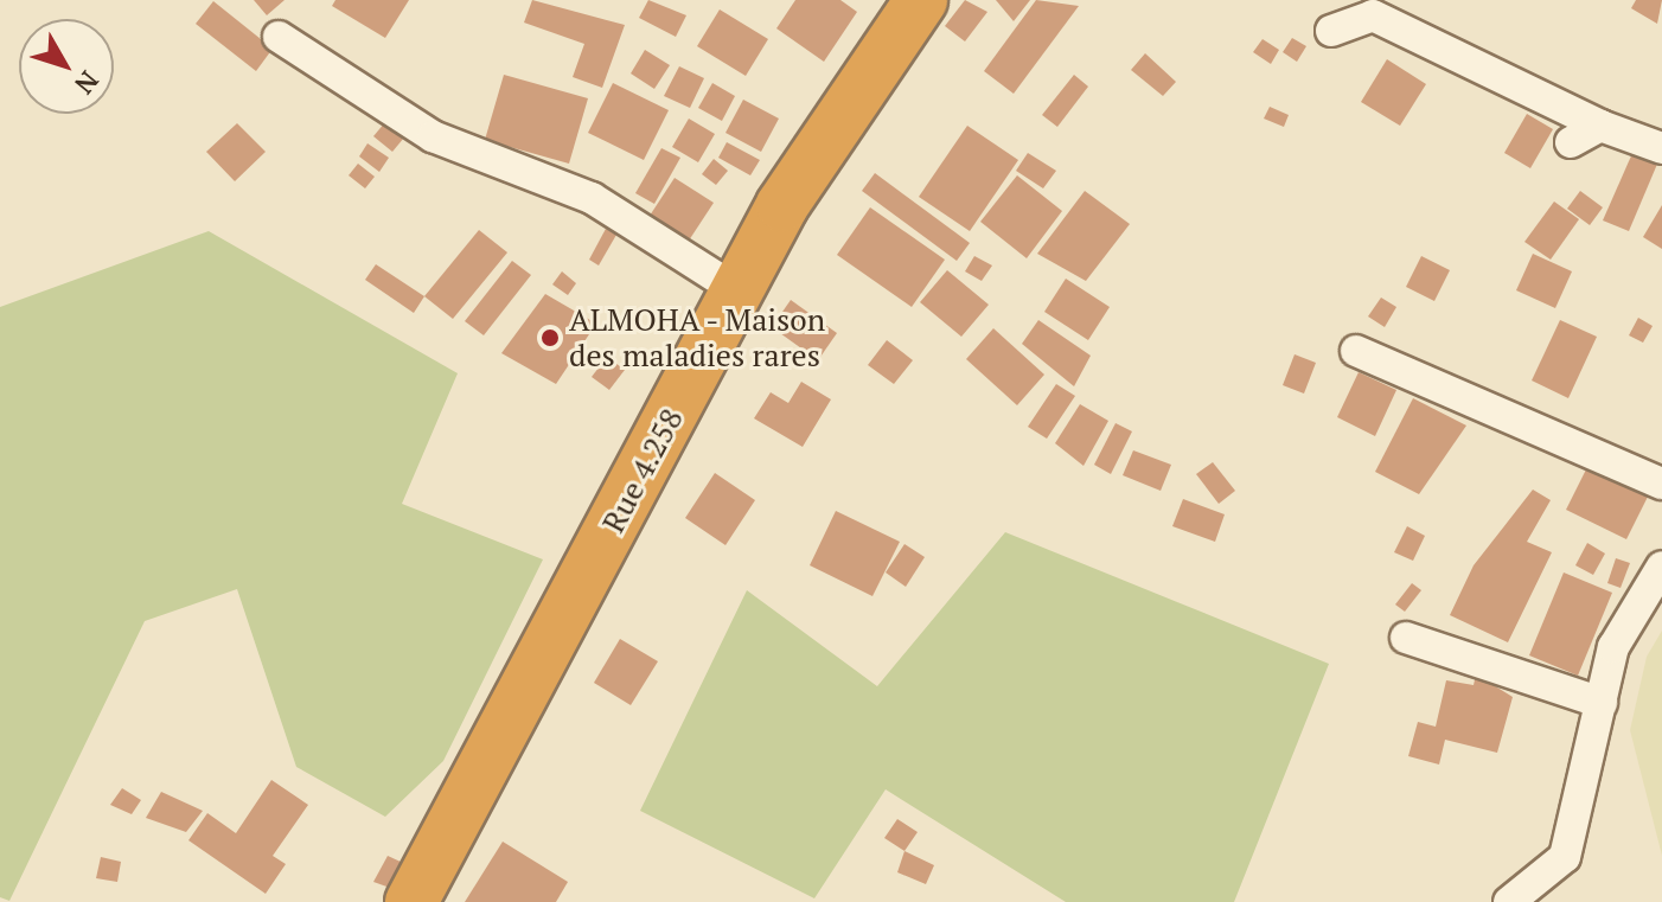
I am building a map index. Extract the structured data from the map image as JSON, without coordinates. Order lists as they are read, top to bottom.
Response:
{
  "streets": {
    "highway": ["Rue 4.258"]
  },
  "places": ["ALMOHA - Maison des maladies rares"],
  "north": "bottom right"
}
